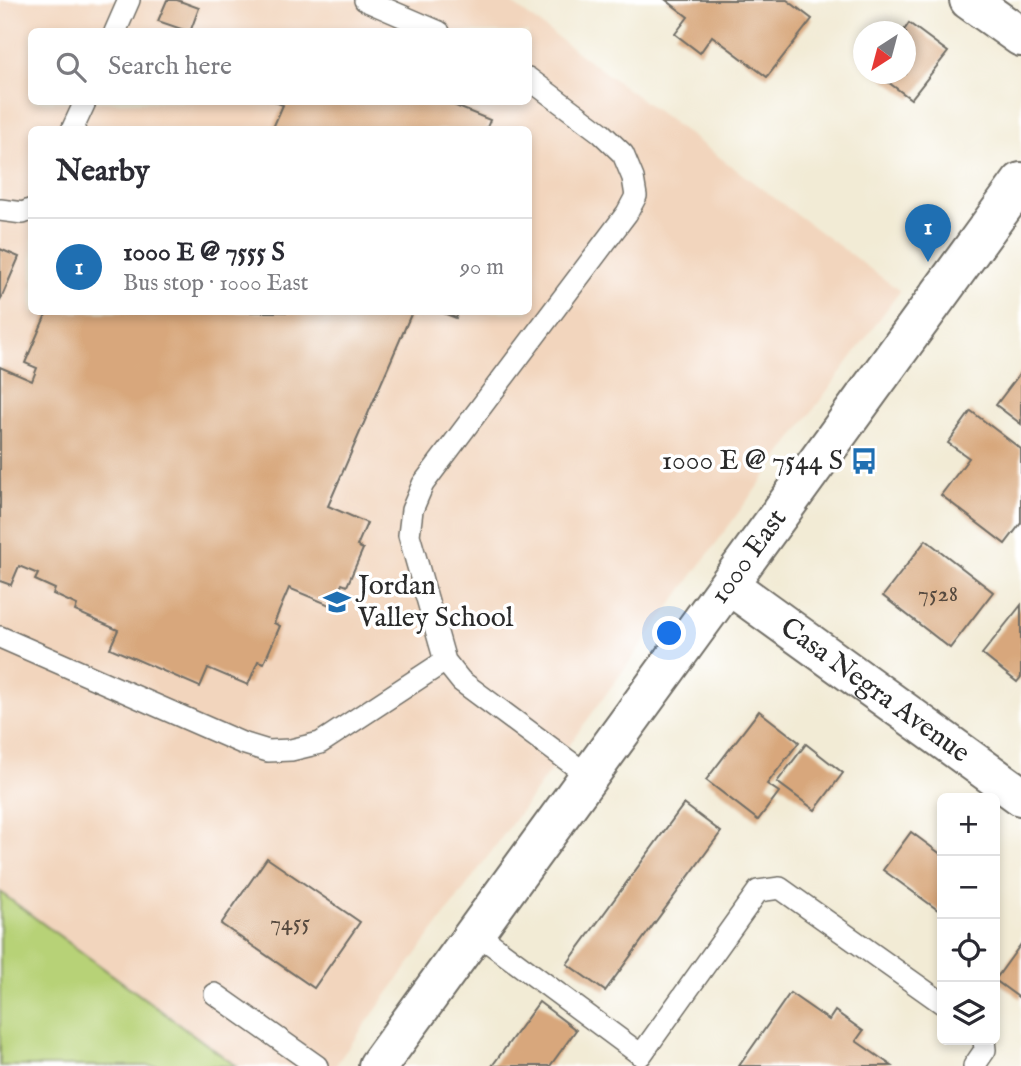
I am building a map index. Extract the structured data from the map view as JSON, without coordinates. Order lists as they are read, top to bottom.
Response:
{
  "streets": {
    "street": ["1000 East", "Casa Negra Avenue"]
  },
  "crossings": [
    ["1000 East", "Casa Negra Avenue"]
  ],
  "places": {
    "bus stop": ["1000 E @ 7544 S"],
    "school or university": ["Jordan Valley School"]
  },
  "house_numbers": ["7528", "7455"],
  "north": "bottom left",
  "page": {
    "search": "Search here",
    "heading": "Nearby",
    "pins": "1",
    "list": [
      {
        "mark": "1",
        "name": "1000 E @ 7555 S",
        "note": "Bus stop · 1000 East",
        "value": "90 m"
      }
    ],
    "map_buttons": ["+", "−"]
  }
}
